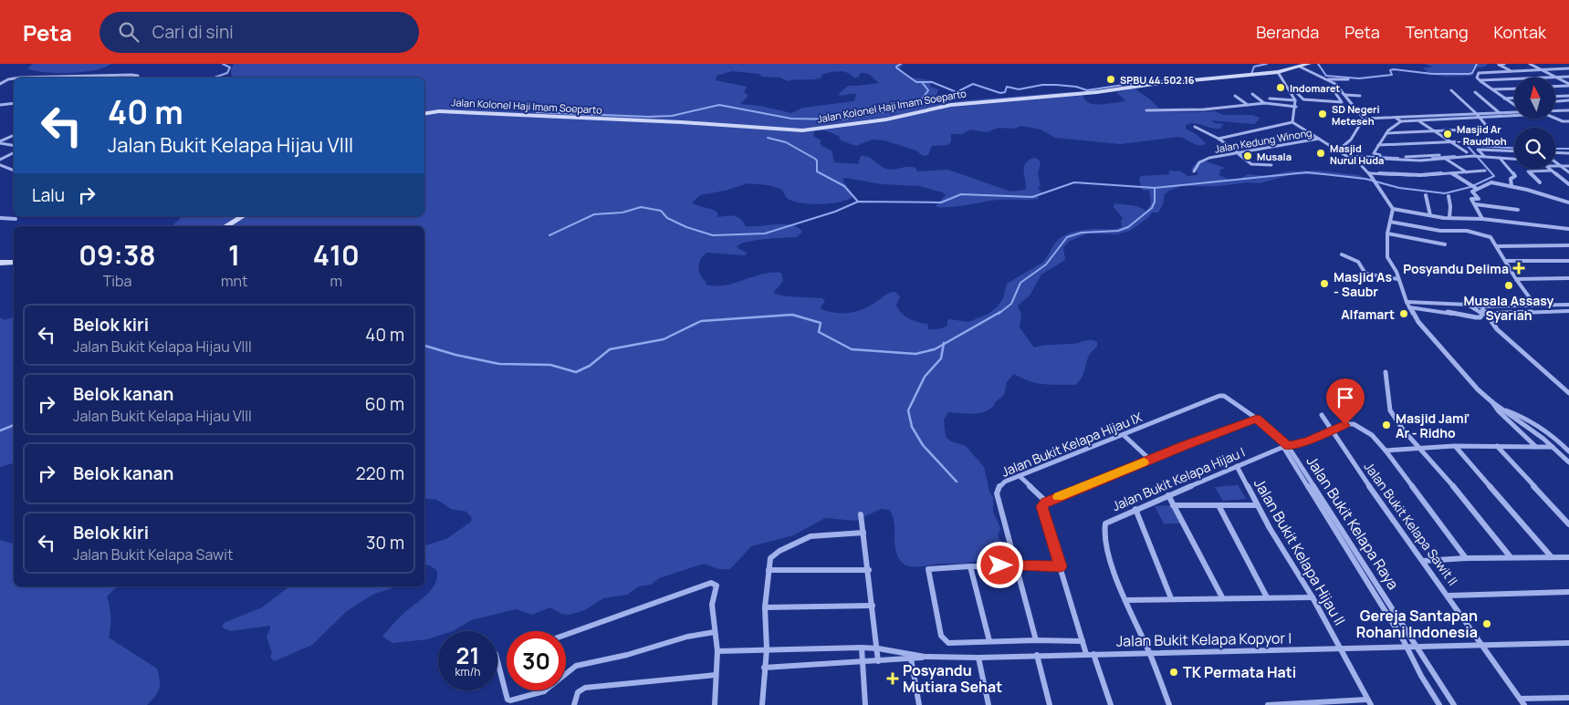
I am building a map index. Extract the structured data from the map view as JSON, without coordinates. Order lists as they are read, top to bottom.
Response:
{
  "streets": {
    "main road": ["Jalan Kolonel Haji Imam Soeparto"],
    "street": [
      "Jalan Kedung Winong",
      "Jalan Bukit Kelapa Hijau IX",
      "Jalan Bukit Kelapa Hijau I",
      "Jalan Bukit Kelapa Raya",
      "Jalan Bukit Kelapa Sawit II",
      "Jalan Bukit Kelapa Hijau II",
      "Jalan Bukit Kelapa Kopyor I"
    ]
  },
  "crossings": [
    ["Jalan Bukit Kelapa Hijau I", "Jalan Bukit Kelapa Raya"],
    ["Jalan Bukit Kelapa Hijau I", "Jalan Bukit Kelapa Sawit II"],
    ["Jalan Bukit Kelapa Hijau I", "Jalan Bukit Kelapa Hijau II"],
    ["Jalan Bukit Kelapa Hijau I", "Jalan Bukit Kelapa Kopyor I"],
    ["Jalan Bukit Kelapa Raya", "Jalan Bukit Kelapa Kopyor I"],
    ["Jalan Bukit Kelapa Sawit II", "Jalan Bukit Kelapa Kopyor I"],
    ["Jalan Bukit Kelapa Hijau II", "Jalan Bukit Kelapa Kopyor I"]
  ],
  "places": {
    "other": [
      "SPBU 44.502.16",
      "Indomaret",
      "SD Negeri Meteseh",
      "Masjid Ar - Raudhoh",
      "Masjid Nurul Huda",
      "Musala",
      "Masjid As - Saubr",
      "Musala Assasy Syariah",
      "Alfamart",
      "Masjid Jami' Ar - Ridho",
      "Gereja Santapan Rohani Indonesia",
      "TK Permata Hati"
    ],
    "health": ["Posyandu Delima", "Posyandu Mutiara Sehat"]
  },
  "north": "top",
  "page": {
    "header": "Peta",
    "search": "Cari di sini",
    "nav": [
      "Beranda",
      "Peta",
      "Tentang",
      "Kontak"
    ],
    "turn": ["40 m", "Jalan Bukit Kelapa Hijau VIII"],
    "then": "Lalu",
    "eta": [
      "09:38",
      "Tiba",
      "1",
      "mnt",
      "410",
      "m"
    ],
    "list": [
      {
        "name": "Belok kiri",
        "note": "Jalan Bukit Kelapa Hijau VIII",
        "value": "40 m"
      },
      {
        "name": "Belok kanan",
        "note": "Jalan Bukit Kelapa Hijau VIII",
        "value": "60 m"
      },
      {
        "name": "Belok kanan",
        "value": "220 m"
      },
      {
        "name": "Belok kiri",
        "note": "Jalan Bukit Kelapa Sawit",
        "value": "30 m"
      }
    ],
    "speed": "21 km/h",
    "limit": "30"
  }
}
